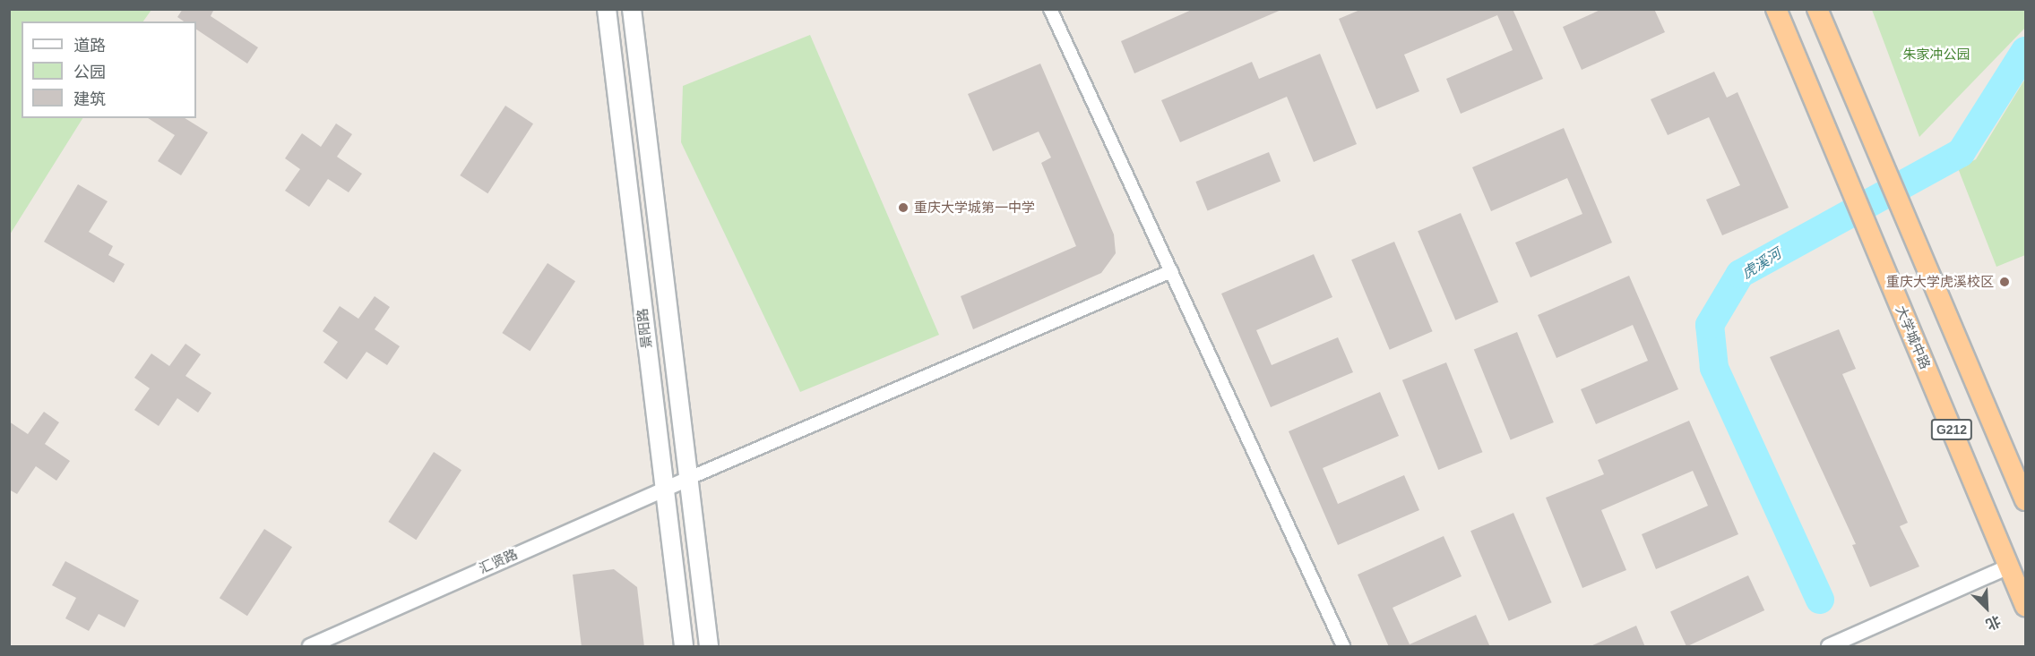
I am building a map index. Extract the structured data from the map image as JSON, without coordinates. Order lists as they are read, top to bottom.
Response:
{
  "streets": {
    "highway": ["大学城中路", "G212"],
    "main road": ["景阳路"],
    "street": ["汇贤路"]
  },
  "crossings": [
    ["景阳路", "汇贤路"]
  ],
  "water": ["虎溪河"],
  "parks": ["朱家冲公园"],
  "places": ["重庆大学城第一中学", "重庆大学虎溪校区"],
  "legend": ["道路", "公园", "建筑"],
  "north": "bottom right"
}
